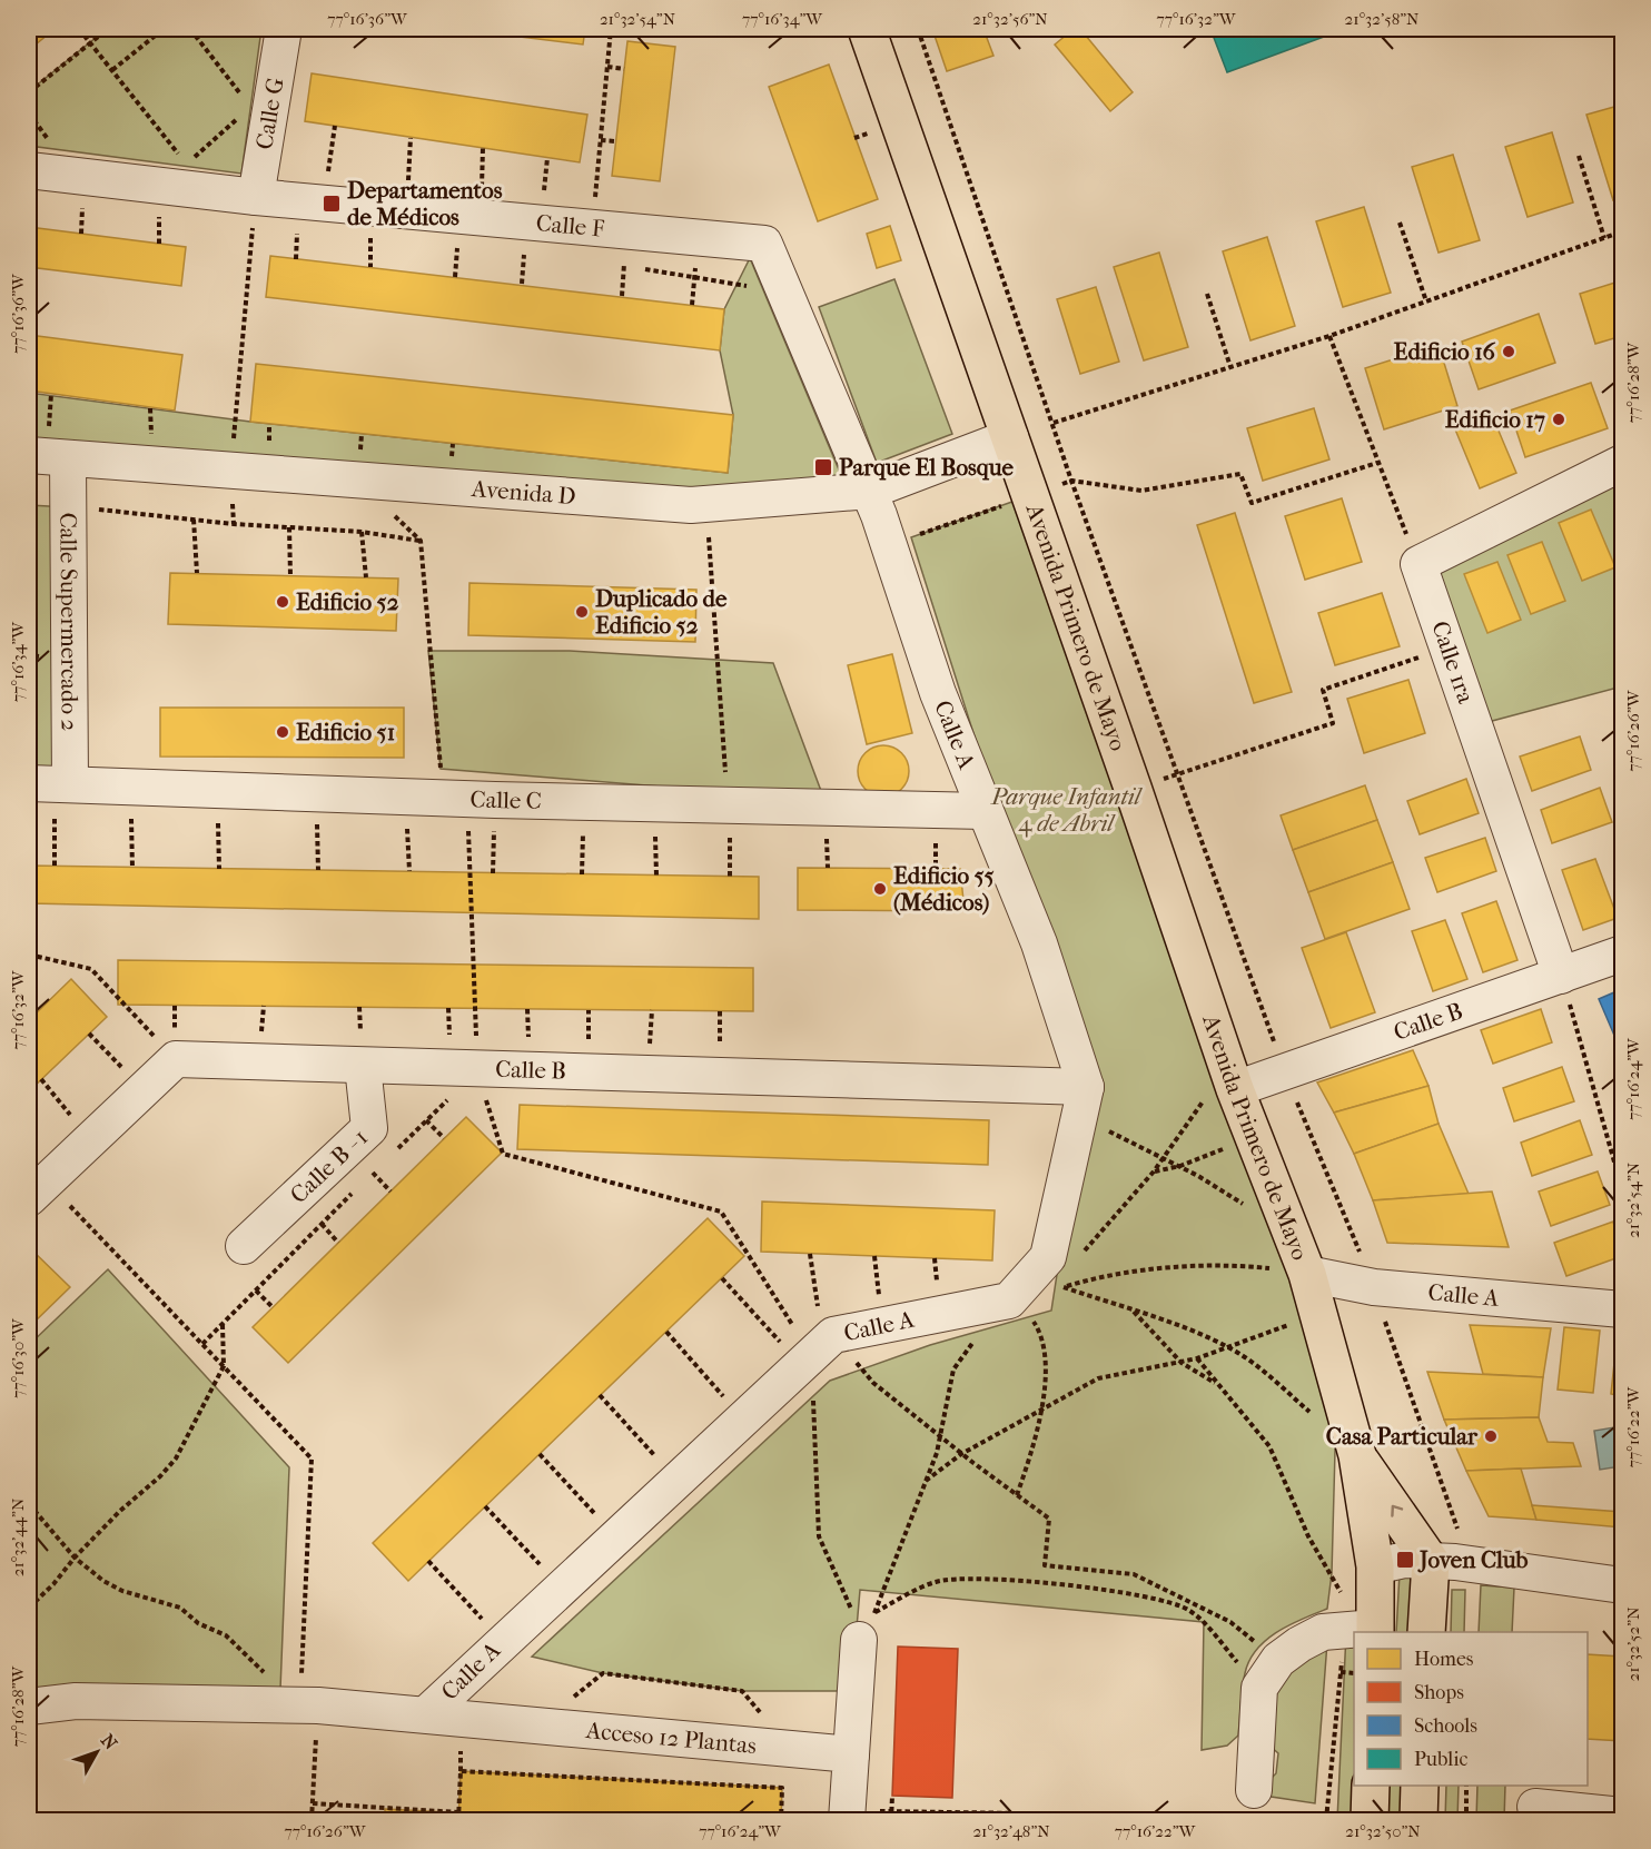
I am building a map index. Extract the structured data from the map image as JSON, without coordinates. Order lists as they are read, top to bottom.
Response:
{
  "streets": {
    "main road": ["Avenida Primero de Mayo"],
    "street": [
      "Calle G",
      "Calle F",
      "Avenida D",
      "Calle Supermercado 2",
      "Calle 1ra",
      "Calle A",
      "Calle C",
      "Calle B",
      "Calle B - 1",
      "Acceso 12 Plantas"
    ]
  },
  "crossings": [
    ["Calle G", "Calle F"],
    ["Calle F", "Avenida D"],
    ["Calle F", "Calle A"],
    ["Avenida D", "Calle Supermercado 2"],
    ["Avenida D", "Avenida Primero de Mayo"],
    ["Avenida D", "Calle A"],
    ["Calle Supermercado 2", "Calle C"],
    ["Avenida Primero de Mayo", "Calle A"],
    ["Avenida Primero de Mayo", "Calle B"],
    ["Calle 1ra", "Calle B"],
    ["Calle A", "Calle C"],
    ["Calle A", "Calle B"],
    ["Calle A", "Acceso 12 Plantas"],
    ["Calle B", "Calle B - 1"]
  ],
  "parks": ["Parque Infantil 4 de Abril"],
  "places": {
    "transit": ["Departamentos de Médicos", "Parque El Bosque", "Joven Club"],
    "other": [
      "Edificio 16",
      "Edificio 17",
      "Edificio 52",
      "Duplicado de Edificio 52",
      "Edificio 51",
      "Edificio 55 (Médicos)",
      "Casa Particular"
    ]
  },
  "legend": [
    "Homes",
    "Shops",
    "Schools",
    "Public"
  ],
  "north": "top right",
  "coordinates": [
    "77°16'36\"W",
    "21°32'54\"N",
    "77°16'34\"W",
    "21°32'56\"N",
    "77°16'32\"W",
    "21°32'58\"N",
    "77°16'28\"W",
    "77°16'26\"W",
    "77°16'24\"W",
    "77°16'30\"W",
    "77°16'22\"W",
    "21°32'44\"N",
    "21°32'52\"N",
    "21°32'48\"N",
    "21°32'50\"N"
  ]
}
